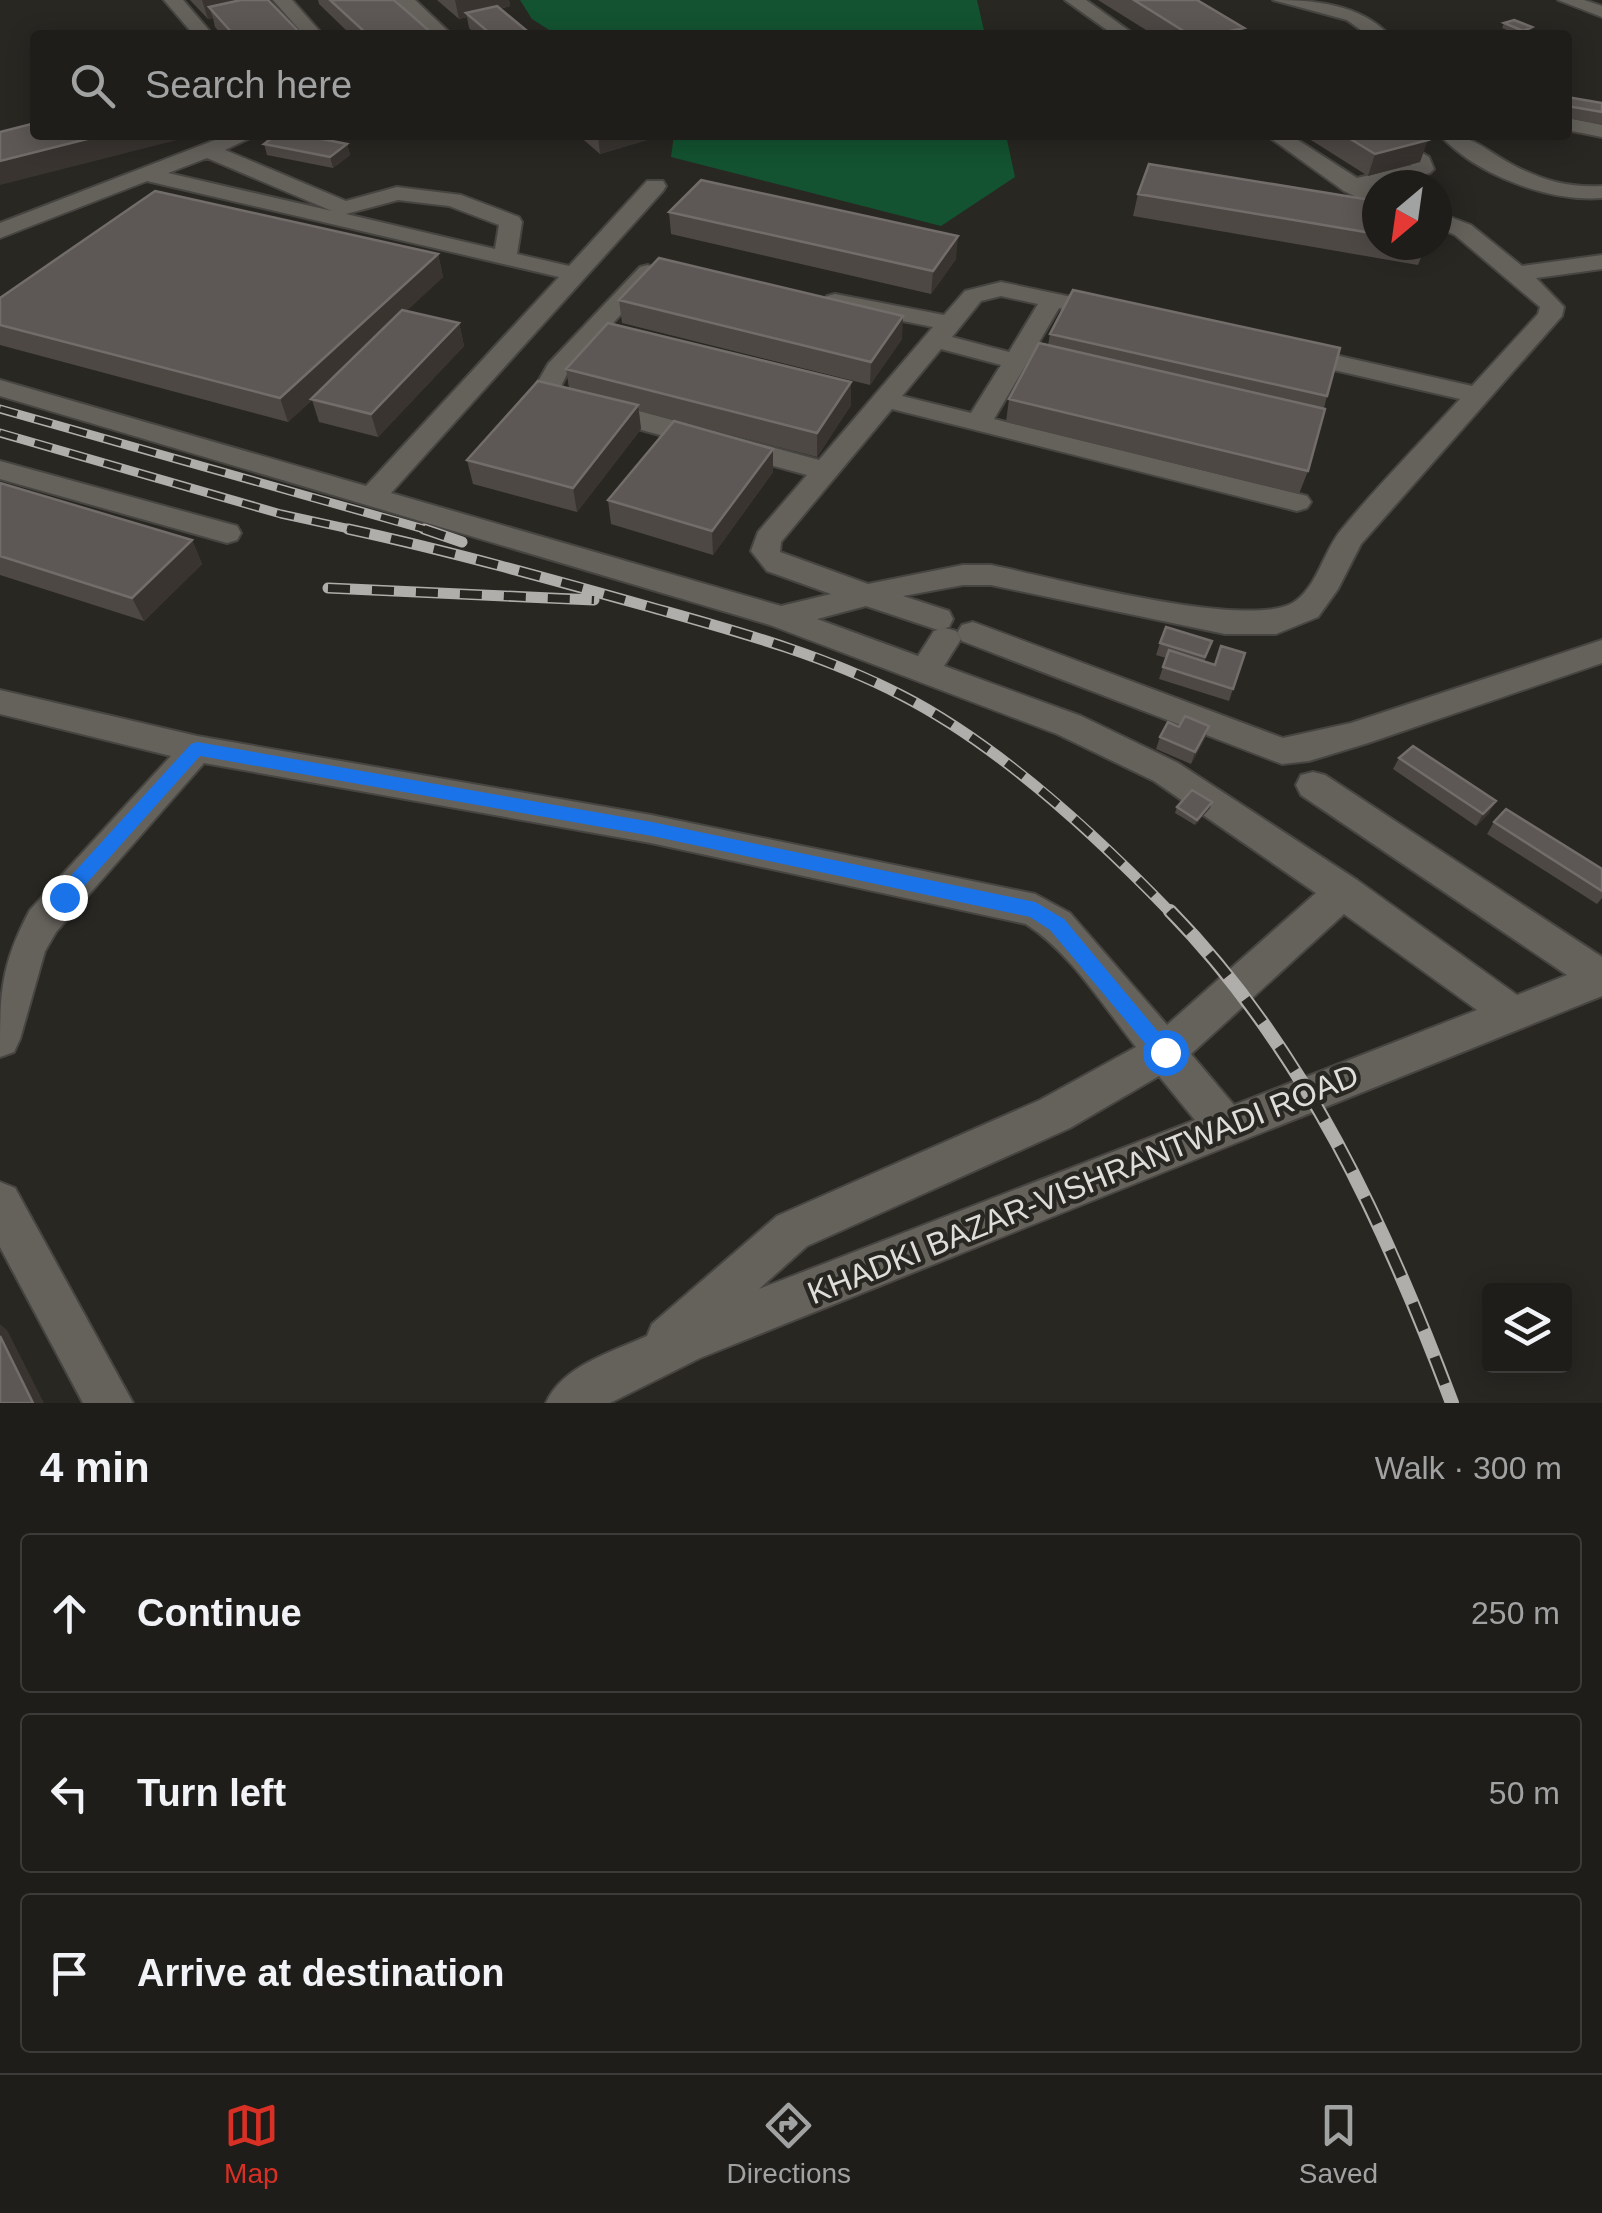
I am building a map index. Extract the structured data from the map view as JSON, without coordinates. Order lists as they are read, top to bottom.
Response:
{
  "streets": {
    "street": ["KHADKI BAZAR-VISHRANTWADI ROAD"]
  },
  "north": "bottom left",
  "page": {
    "search": "Search here",
    "heading": ["4 min", "Walk · 300 m"],
    "list": [
      ["Continue", "250 m"],
      ["Turn left", "50 m"],
      "Arrive at destination"
    ],
    "nav": ["Map", "Directions", "Saved"]
  }
}
